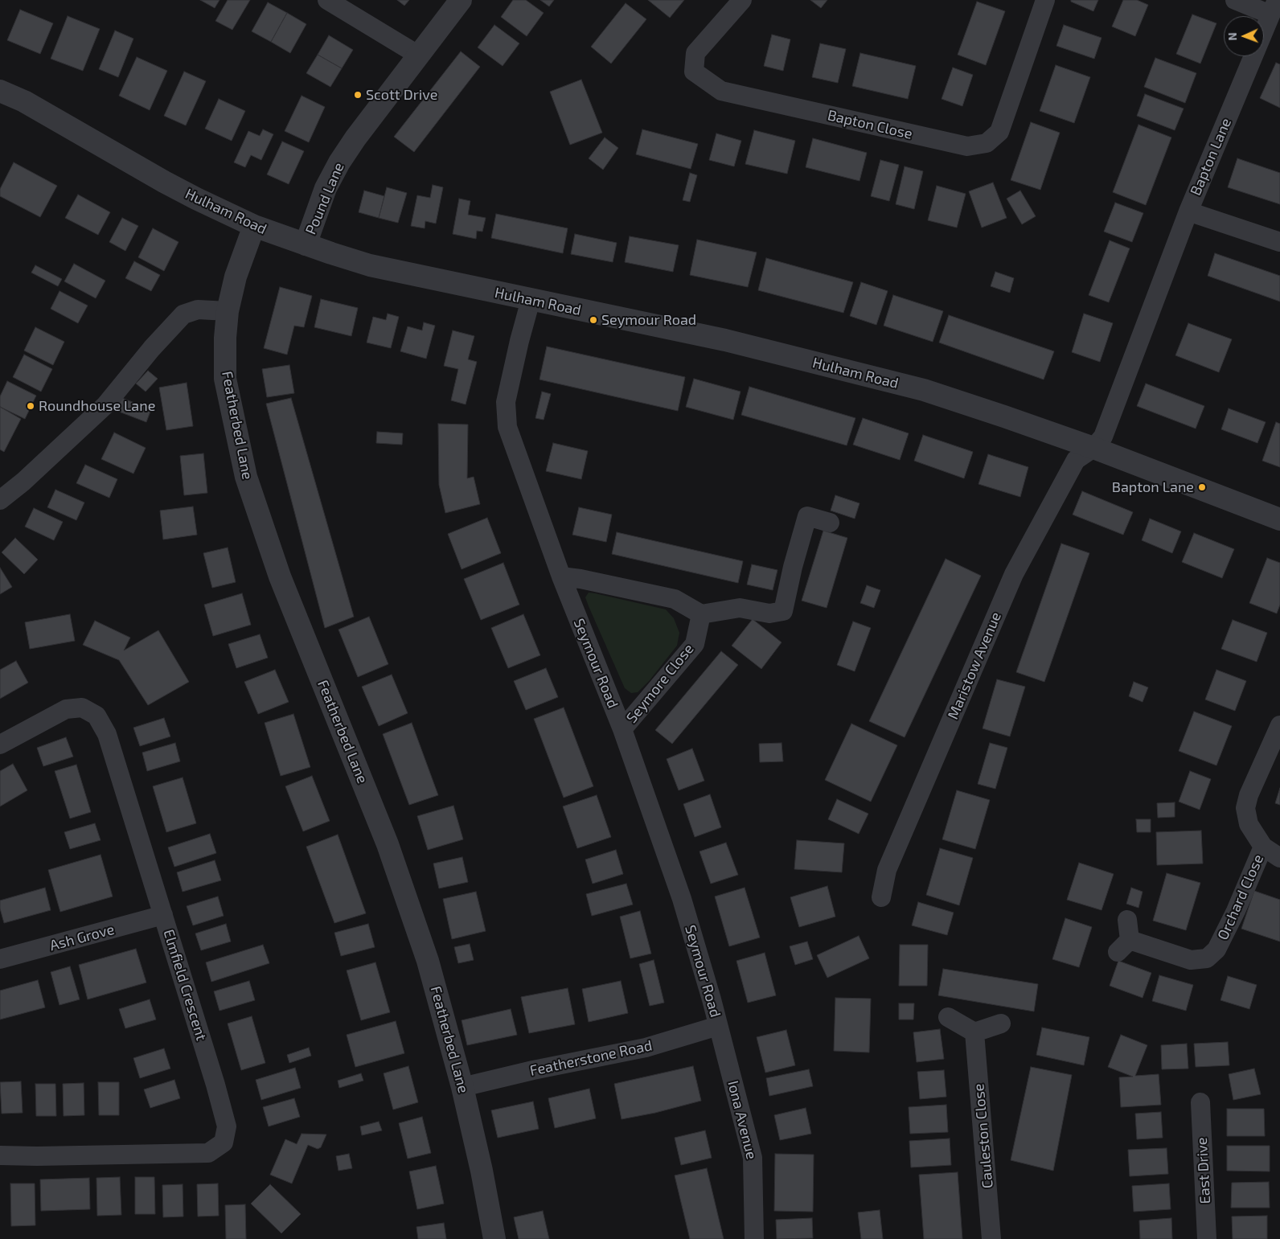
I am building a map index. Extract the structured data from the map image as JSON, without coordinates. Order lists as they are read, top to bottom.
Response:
{
  "streets": {
    "street": [
      "Bapton Close",
      "Bapton Lane",
      "Pound Lane",
      "Hulham Road",
      "Featherbed Lane",
      "Seymour Road",
      "Maristow Avenue",
      "Seymore Close",
      "Orchard Close",
      "Ash Grove",
      "Elmfield Crescent",
      "Featherstone Road",
      "Iona Avenue",
      "Cauleston Close",
      "East Drive"
    ]
  },
  "crossings": [
    ["Bapton Lane", "Hulham Road"],
    ["Bapton Lane", "Maristow Avenue"],
    ["Pound Lane", "Hulham Road"],
    ["Hulham Road", "Featherbed Lane"],
    ["Hulham Road", "Seymour Road"],
    ["Hulham Road", "Maristow Avenue"],
    ["Featherbed Lane", "Featherstone Road"],
    ["Seymour Road", "Seymore Close"],
    ["Seymour Road", "Featherstone Road"],
    ["Seymour Road", "Iona Avenue"],
    ["Ash Grove", "Elmfield Crescent"],
    ["Featherstone Road", "Iona Avenue"]
  ],
  "places": [
    "Scott Drive",
    "Seymour Road",
    "Roundhouse Lane",
    "Bapton Lane"
  ],
  "north": "left"
}
